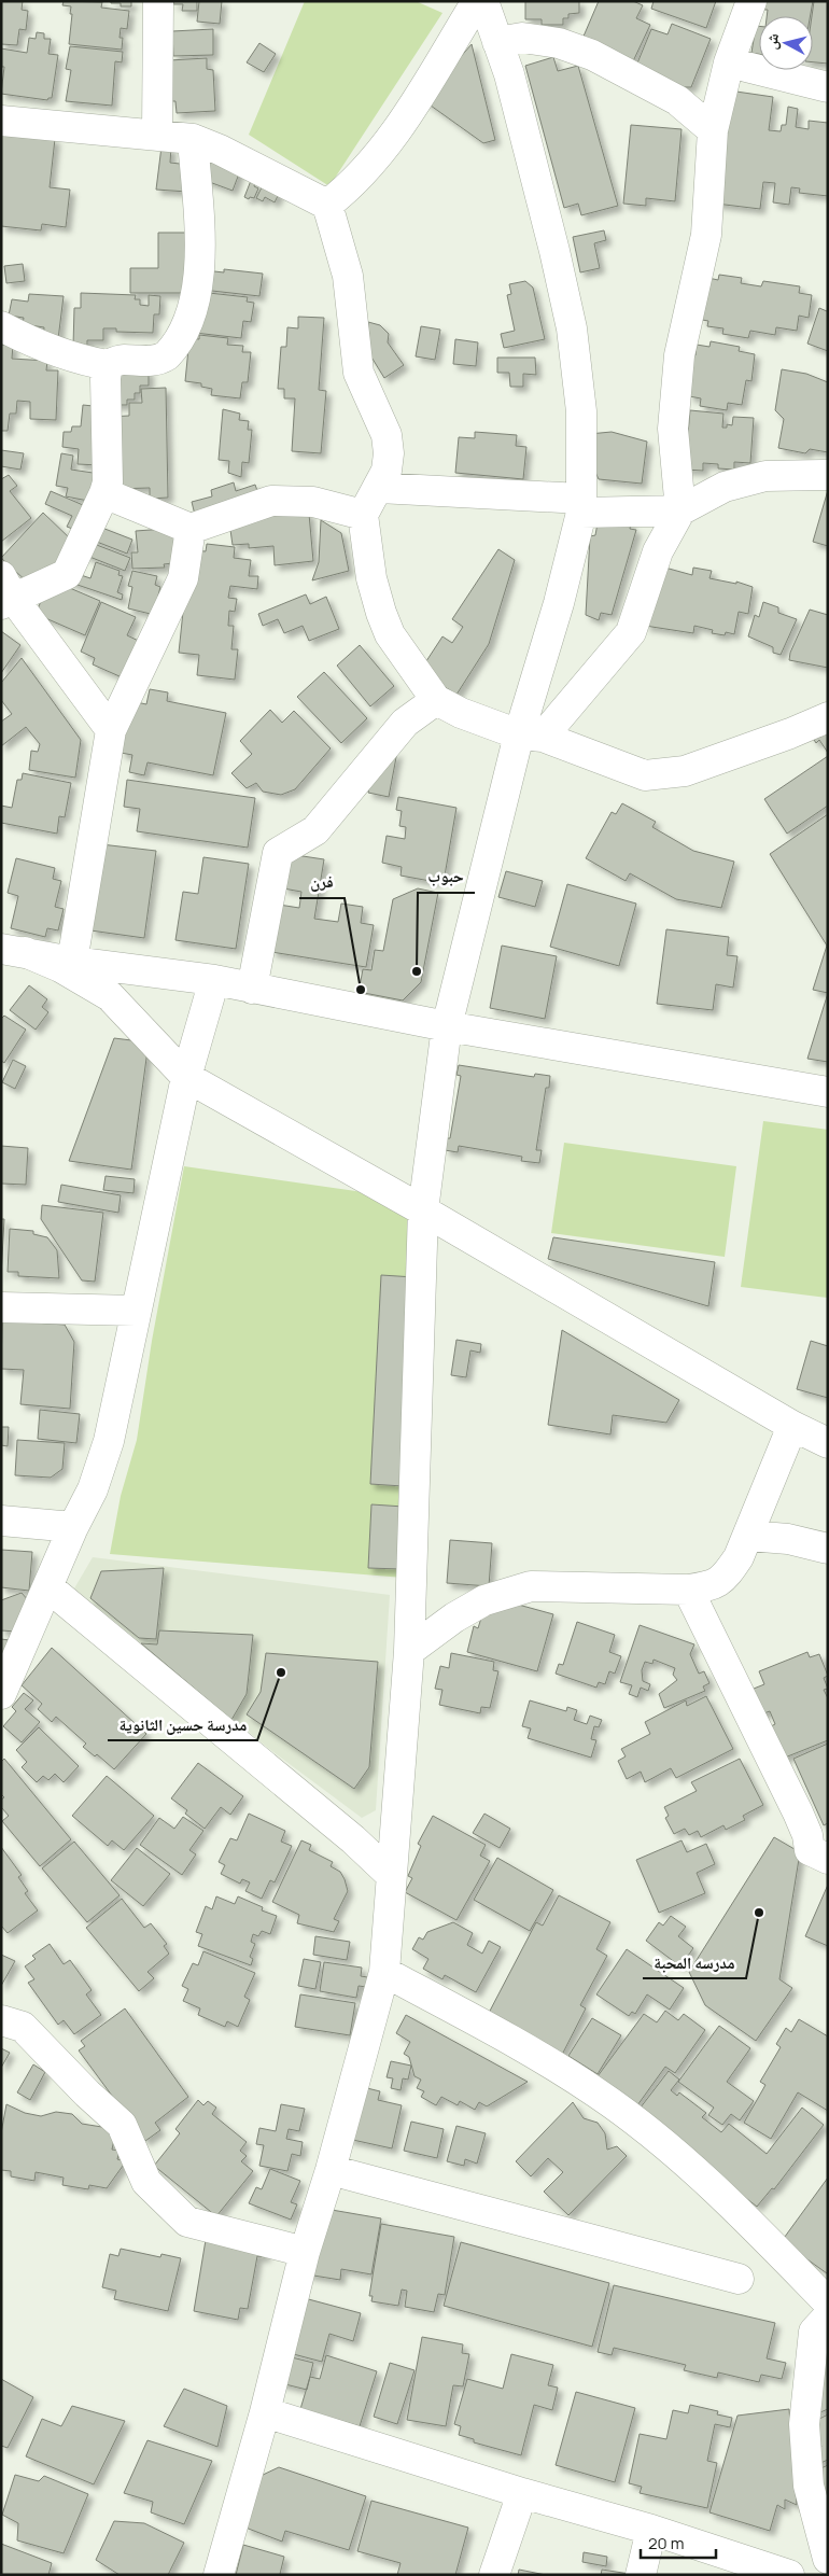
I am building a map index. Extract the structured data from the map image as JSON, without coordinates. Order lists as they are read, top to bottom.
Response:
{
  "places": [
    "حبوب",
    "فرن",
    "مدرسة حسين الثانوية",
    "مدرسه المحبة"
  ],
  "scale_bar": "20 m",
  "north": "left"
}
